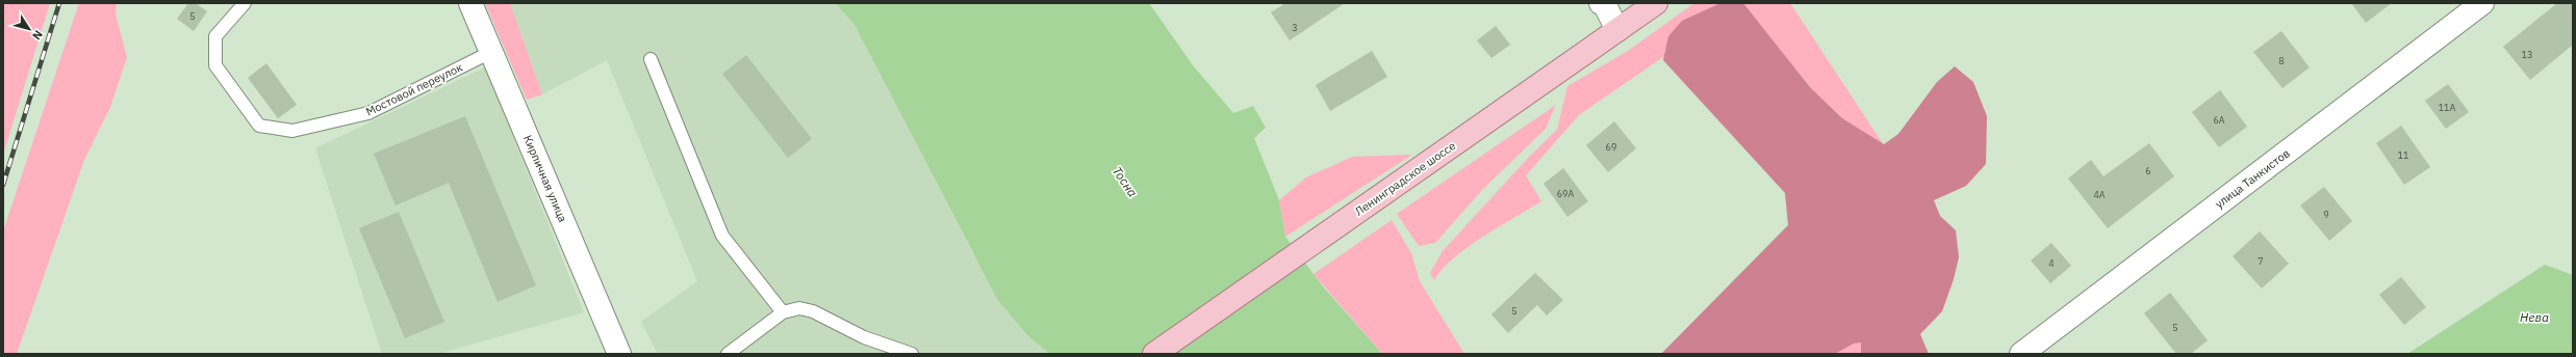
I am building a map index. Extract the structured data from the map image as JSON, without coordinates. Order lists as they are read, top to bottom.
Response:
{
  "streets": {
    "main road": ["Ленинградское шоссе"],
    "street": ["Кирпичная улица", "улица Танкистов"],
    "lane": ["Мостовой переулок"]
  },
  "crossings": [
    ["Мостовой переулок", "Кирпичная улица"]
  ],
  "water": ["Тосна", "Нева"],
  "house_numbers": [
    "5",
    "3",
    "13",
    "8",
    "11А",
    "6А",
    "69",
    "11",
    "6",
    "69А",
    "4А",
    "9",
    "7",
    "4",
    "5",
    "5"
  ],
  "north": "bottom right"
}
